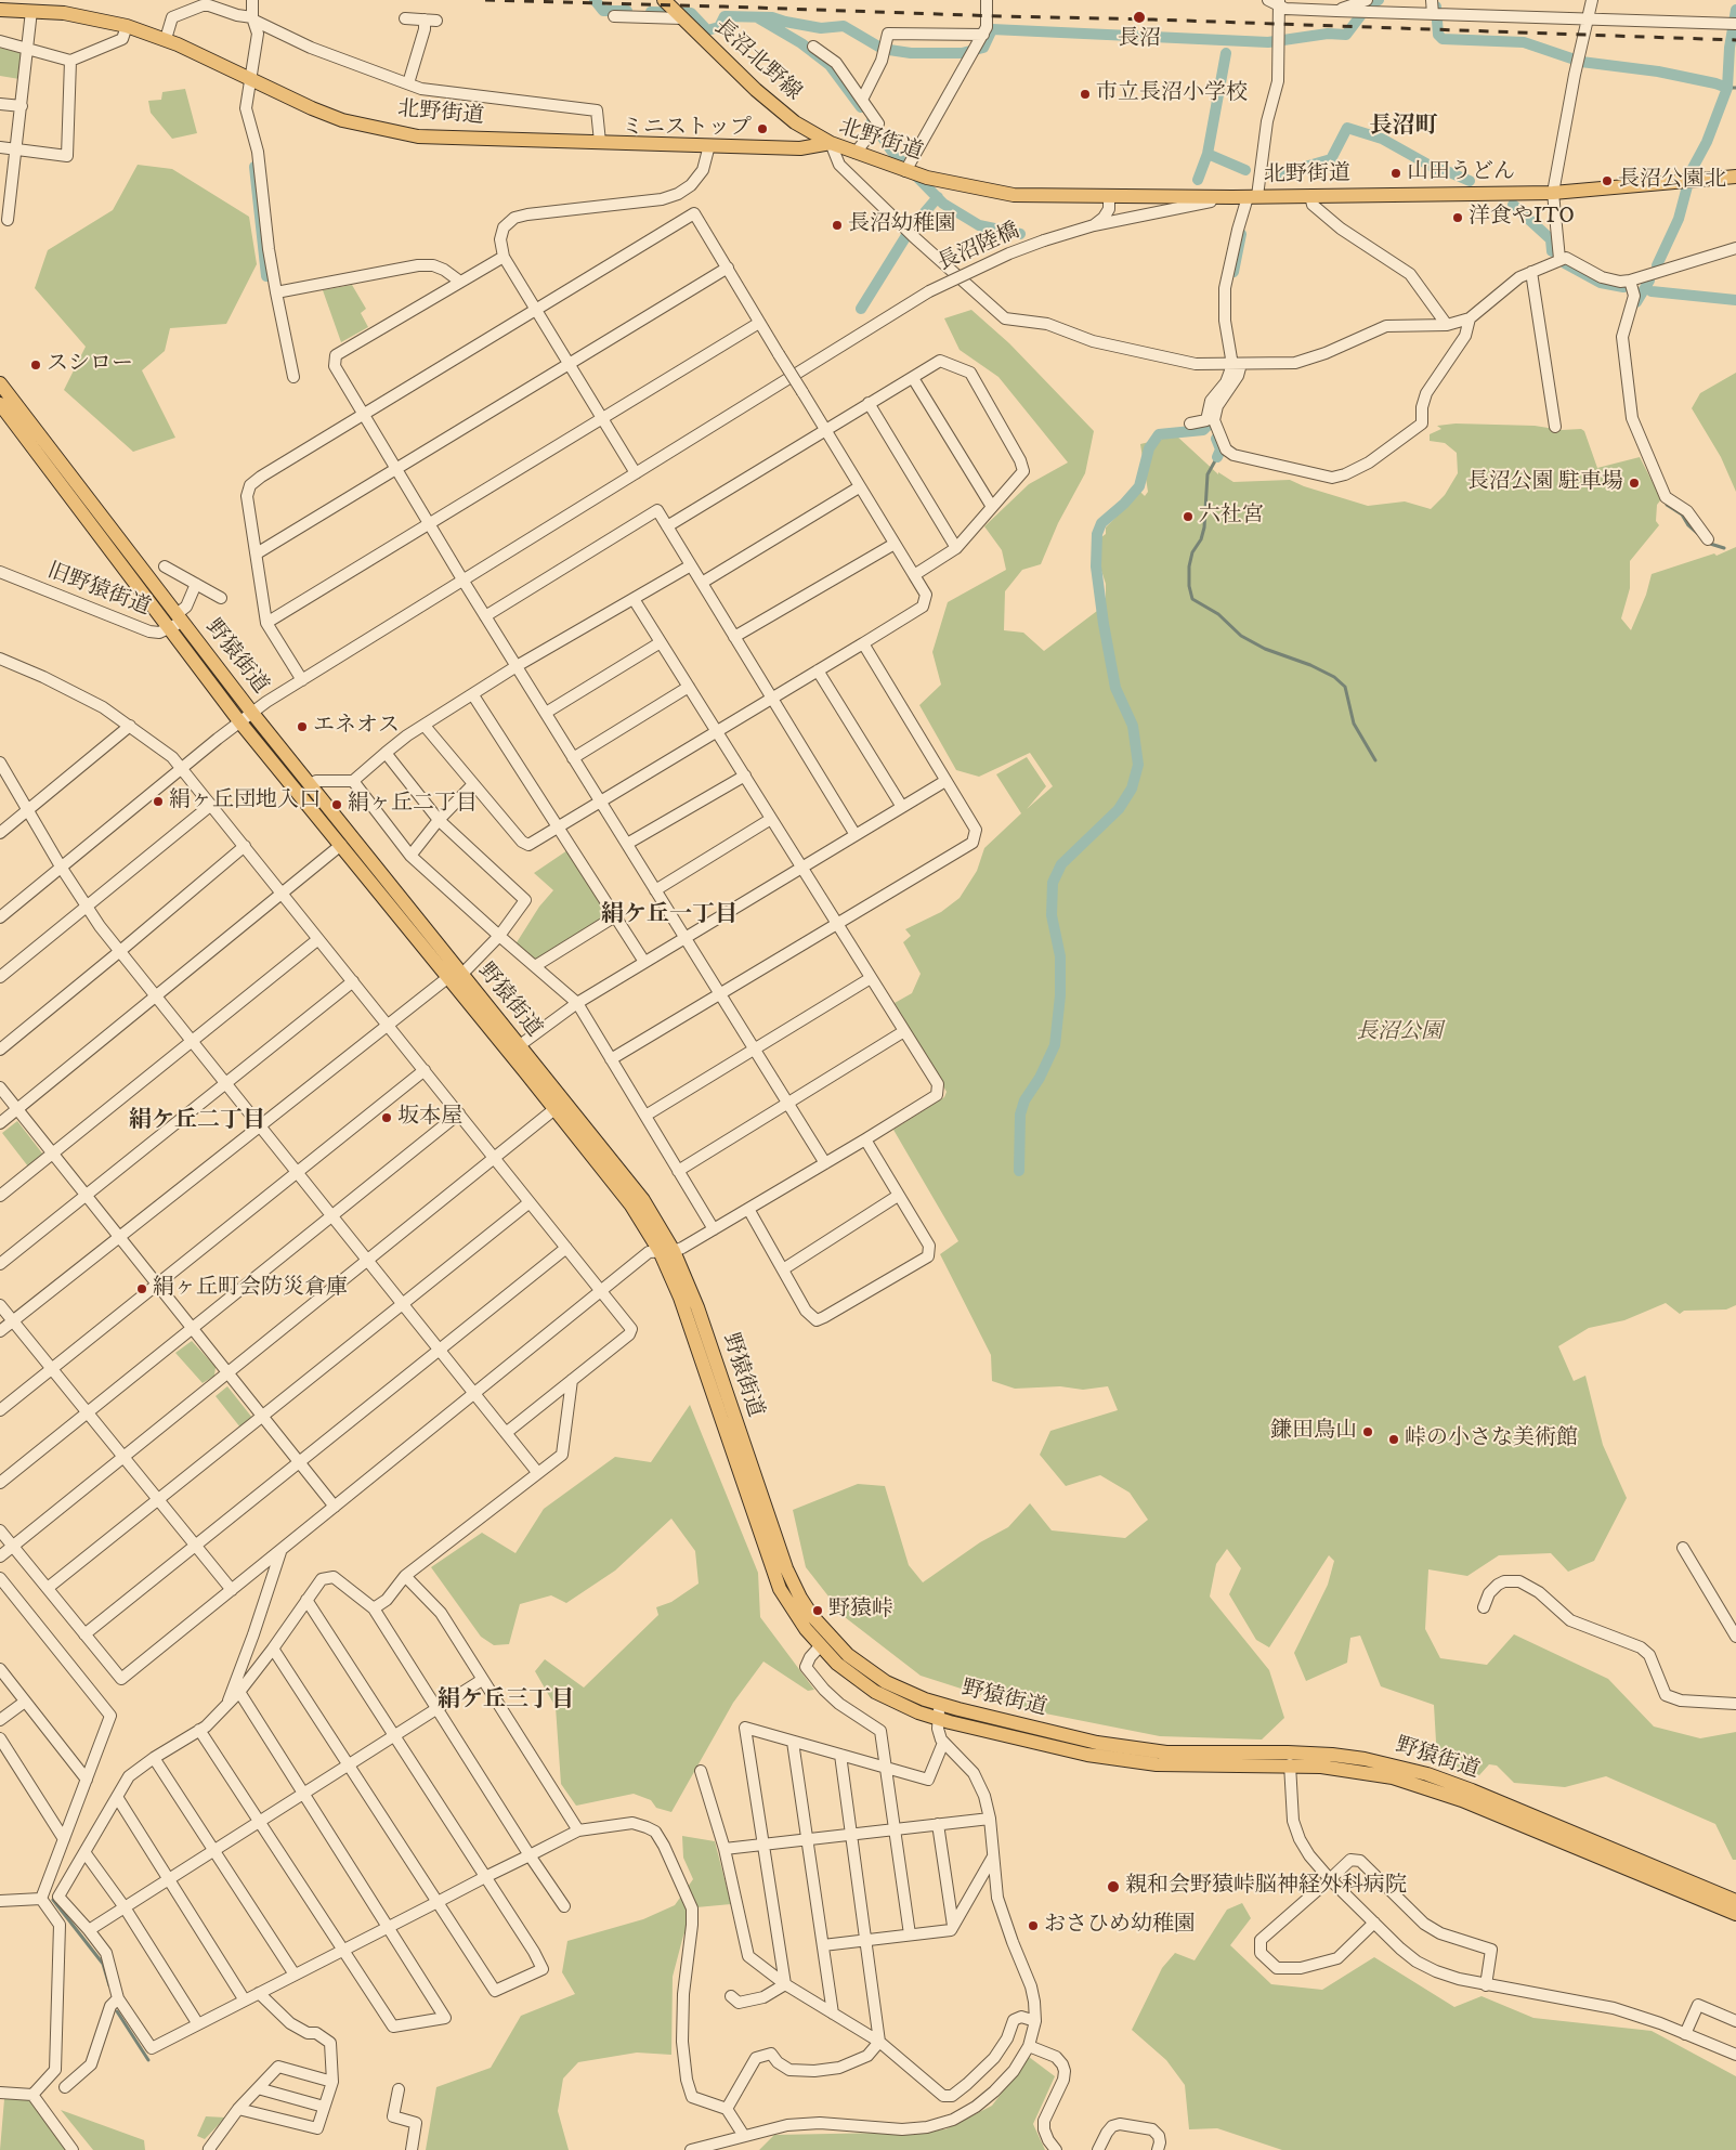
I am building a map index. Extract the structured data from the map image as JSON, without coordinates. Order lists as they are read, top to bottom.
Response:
{
  "streets": {
    "main road": ["長沼北野線", "北野街道", "野猿街道"],
    "street": ["長沼陸橋", "旧野猿街道"]
  },
  "crossings": [
    ["長沼北野線", "北野街道"],
    ["北野街道", "長沼陸橋"],
    ["長沼陸橋", "野猿街道"],
    ["旧野猿街道", "野猿街道"]
  ],
  "districts": [
    "長沼町",
    "絹ケ丘一丁目",
    "絹ケ丘二丁目",
    "絹ケ丘三丁目"
  ],
  "parks": ["長沼公園"],
  "places": [
    "長沼",
    "市立長沼小学校",
    "ミニストップ",
    "山田うどん",
    "長沼公園北",
    "洋食やITO",
    "長沼幼稚園",
    "スシロー",
    "長沼公園 駐車場",
    "六社宮",
    "エネオス",
    "絹ヶ丘団地入口",
    "絹ヶ丘二丁目",
    "坂本屋",
    "絹ヶ丘町会防災倉庫",
    "鎌田鳥山",
    "峠の小さな美術館",
    "野猿峠",
    "親和会野猿峠脳神経外科病院",
    "おさひめ幼稚園"
  ]
}
